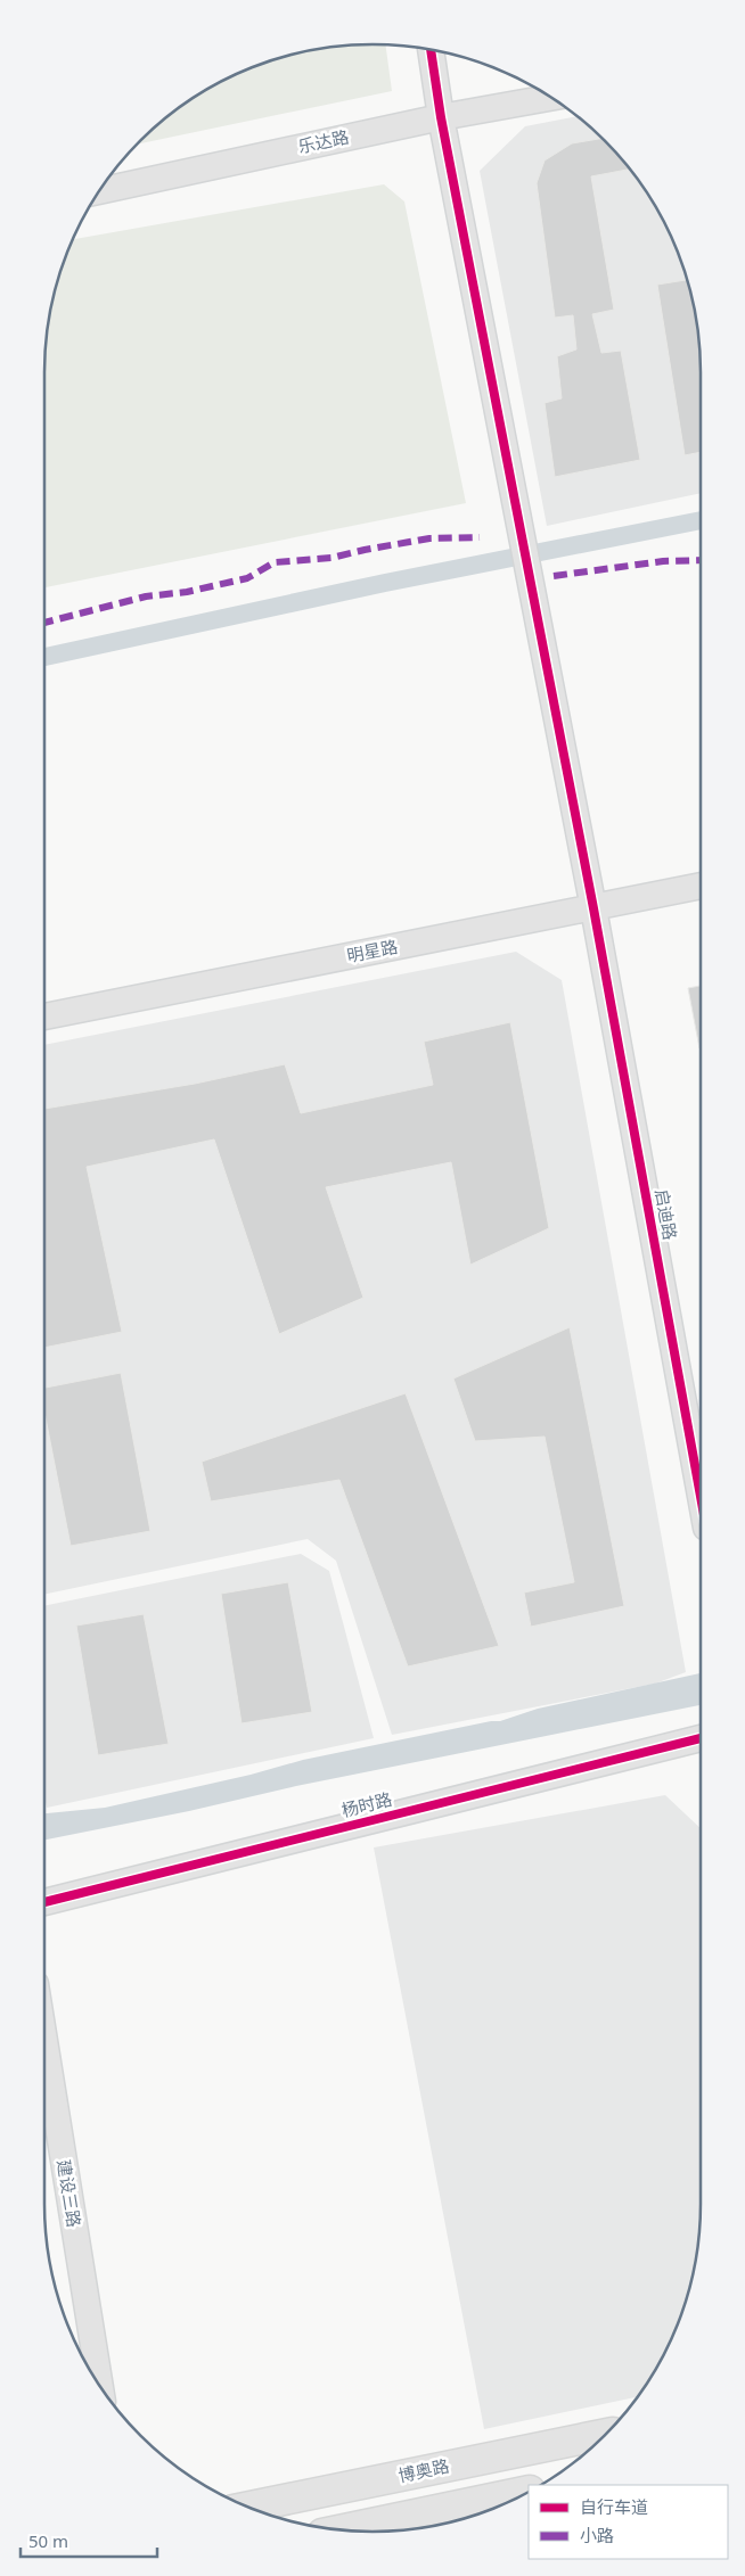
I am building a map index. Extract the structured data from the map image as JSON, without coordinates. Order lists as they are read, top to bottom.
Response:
{
  "streets": {
    "main road": ["博奥路"],
    "street": [
      "乐达路",
      "明星路",
      "启迪路",
      "杨时路",
      "建设三路"
    ]
  },
  "crossings": [
    ["乐达路", "启迪路"],
    ["明星路", "启迪路"]
  ],
  "legend": ["自行车道", "小路"],
  "scale_bar": "50 m"
}
